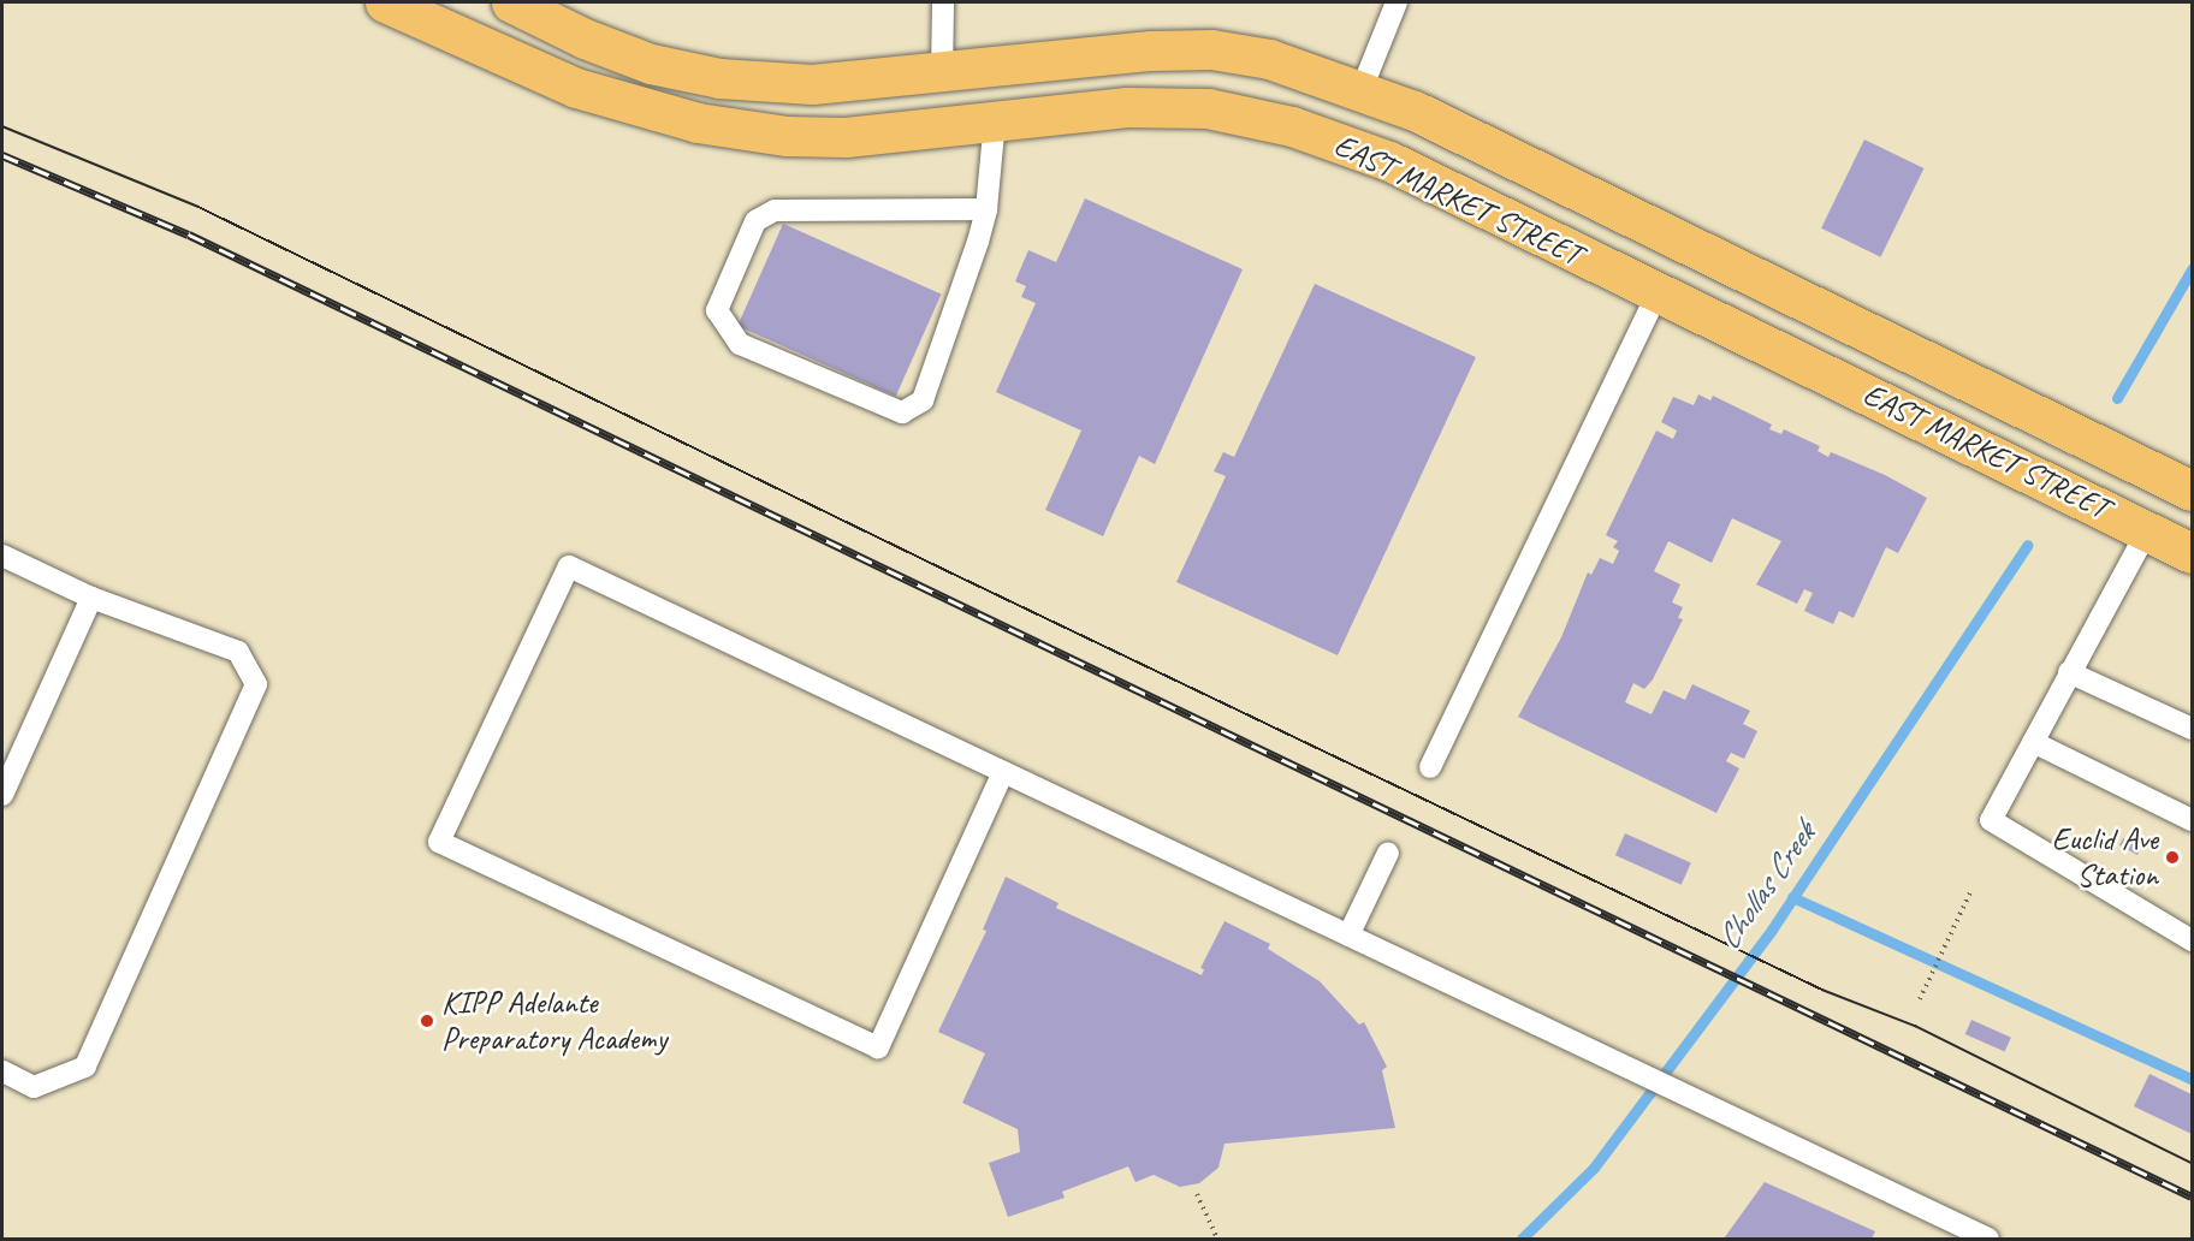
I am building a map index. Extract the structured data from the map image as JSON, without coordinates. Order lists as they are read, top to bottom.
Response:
{
  "streets": {
    "main road": ["EAST MARKET STREET"]
  },
  "water": ["Chollas Creek"],
  "places": ["Euclid Ave Station", "KIPP Adelante Preparatory Academy"]
}
